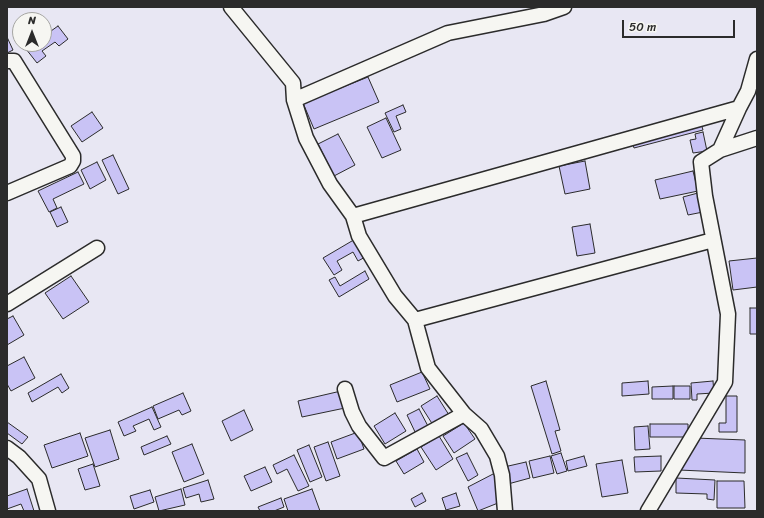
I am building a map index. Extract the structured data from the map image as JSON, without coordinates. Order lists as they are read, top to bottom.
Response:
{
  "scale_bar": "50 m",
  "north": "top"
}
